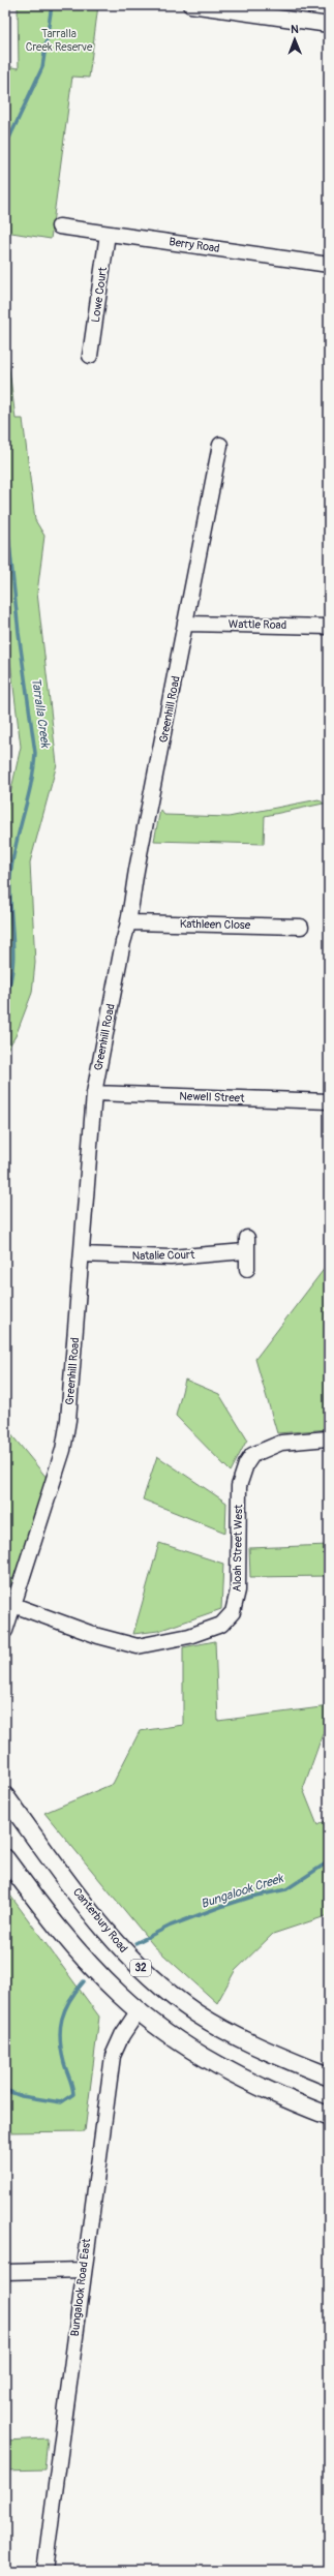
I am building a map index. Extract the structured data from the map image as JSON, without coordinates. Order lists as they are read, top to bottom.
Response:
{
  "streets": {
    "main road": ["Canterbury Road", "32"],
    "street": [
      "Berry Road",
      "Lowe Court",
      "Wattle Road",
      "Greenhill Road",
      "Kathleen Close",
      "Newell Street",
      "Natalie Court",
      "Aloah Street West",
      "Bungalook Road East"
    ]
  },
  "crossings": [
    ["Berry Road", "Lowe Court"],
    ["Wattle Road", "Greenhill Road"],
    ["Greenhill Road", "Kathleen Close"],
    ["Greenhill Road", "Newell Street"],
    ["Greenhill Road", "Natalie Court"],
    ["Greenhill Road", "Aloah Street West"]
  ],
  "water": ["Tarralla Creek", "Bungalook Creek"],
  "parks": ["Tarralla Creek Reserve"],
  "north": "top"
}
